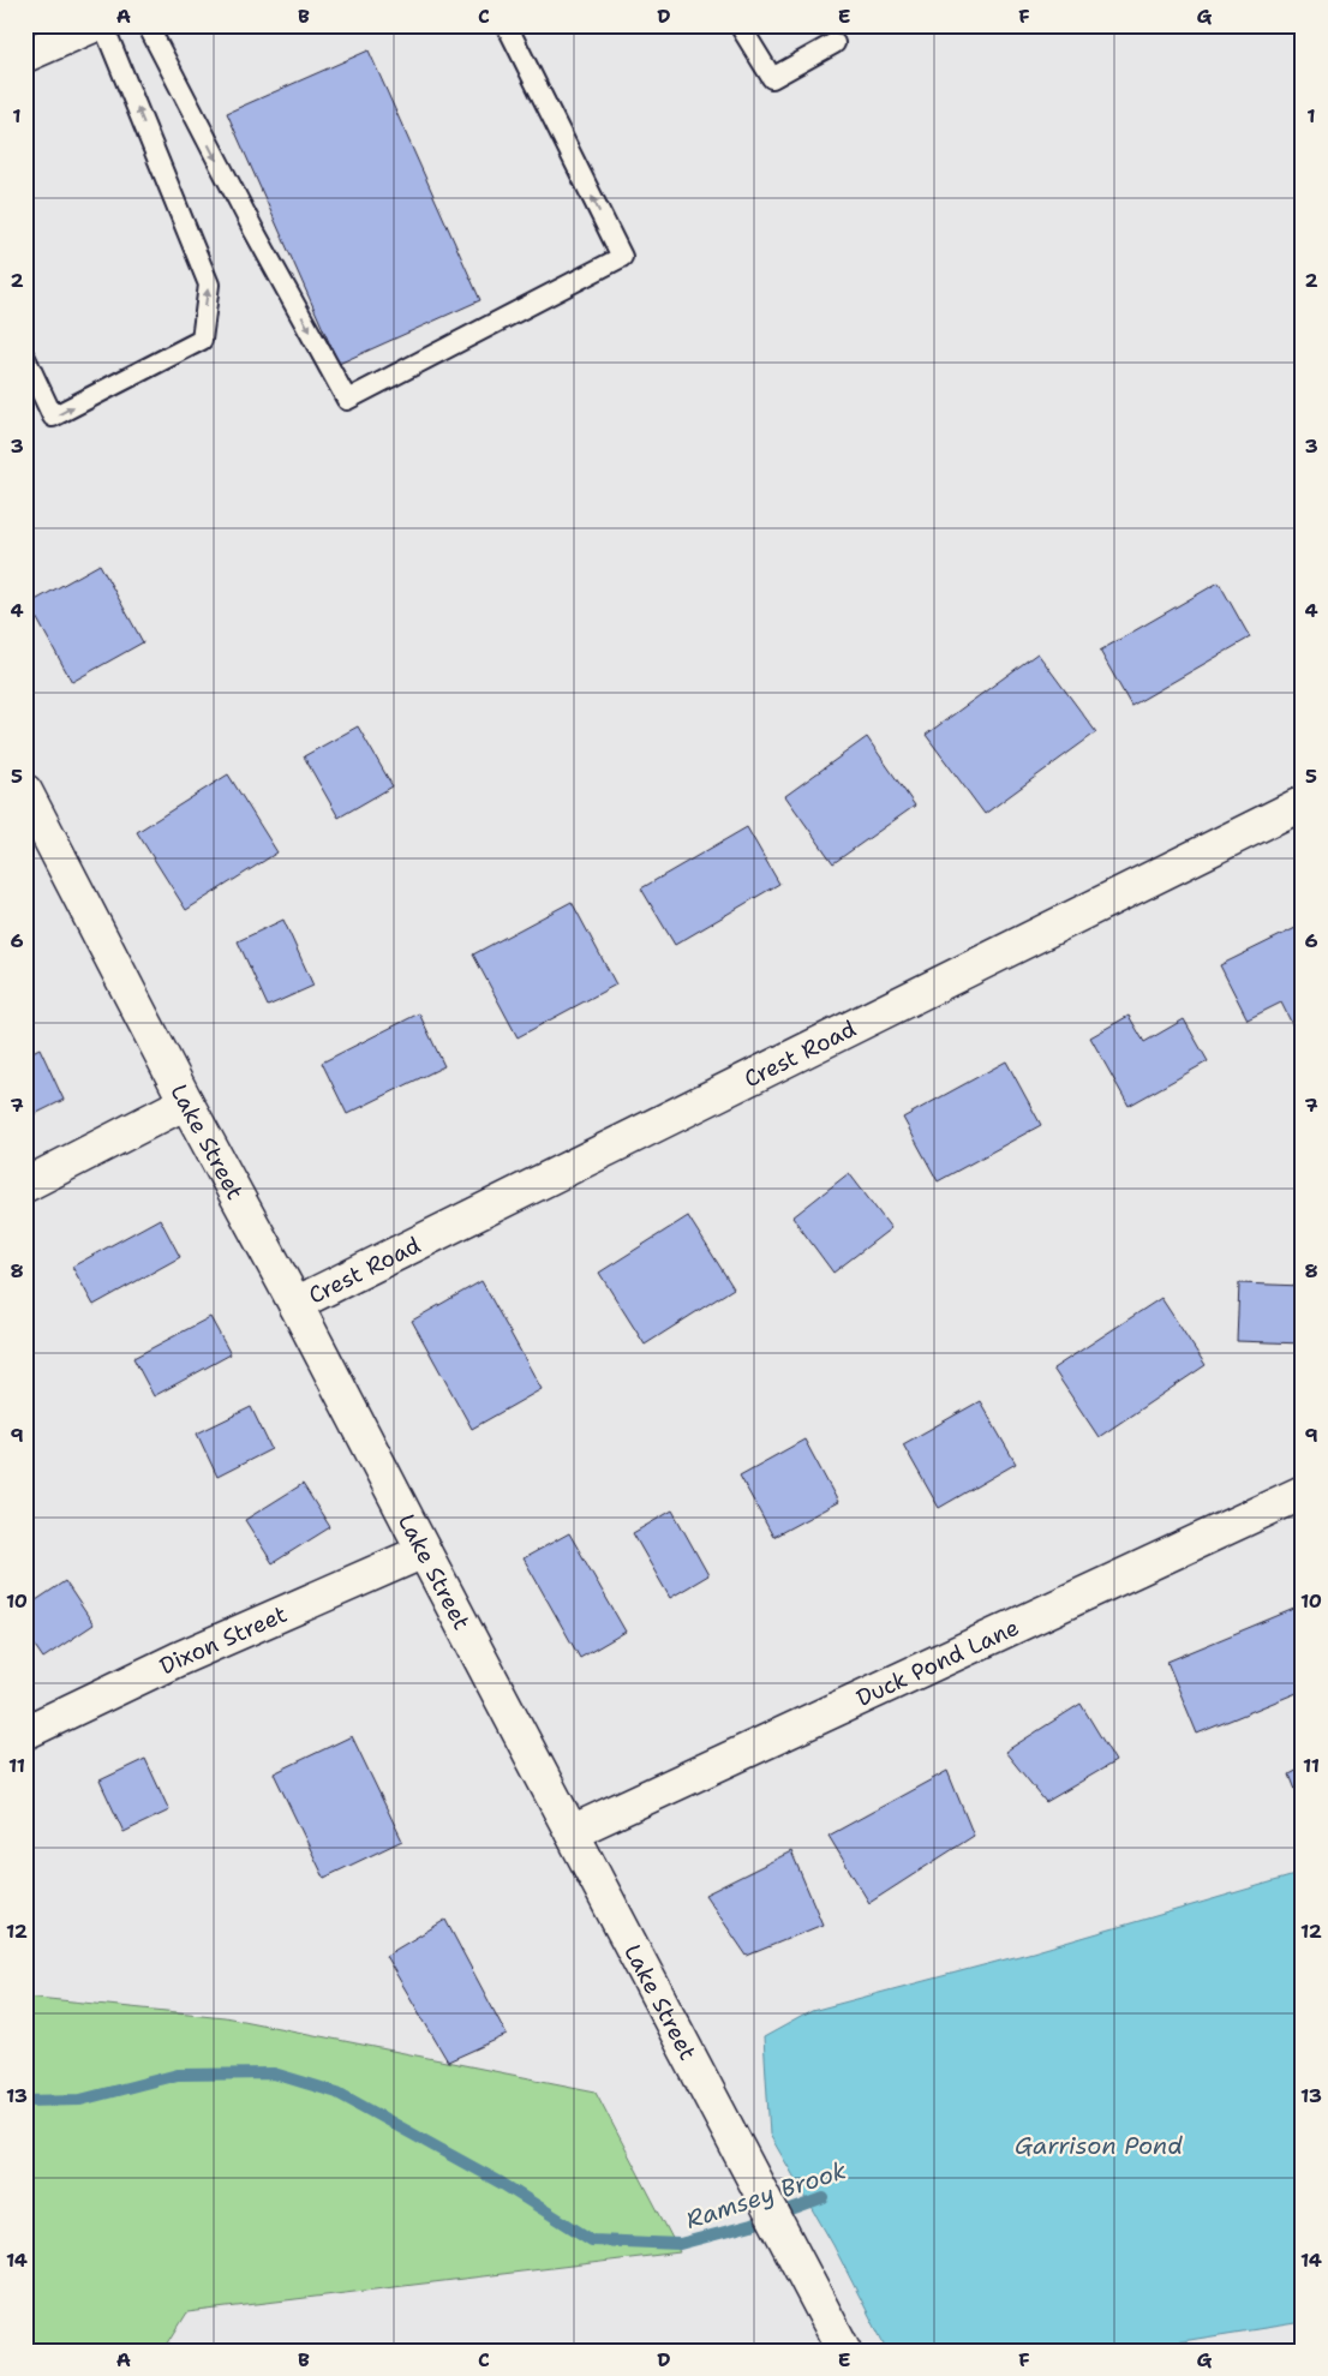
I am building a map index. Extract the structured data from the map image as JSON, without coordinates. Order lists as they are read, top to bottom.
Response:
{
  "streets": {
    "street": [
      "Crest Road",
      "Lake Street",
      "Dixon Street",
      "Duck Pond Lane"
    ]
  },
  "crossings": [
    ["Crest Road", "Lake Street"],
    ["Lake Street", "Dixon Street"],
    ["Lake Street", "Duck Pond Lane"]
  ],
  "water": ["Garrison Pond", "Ramsey Brook"],
  "grid": {
    "columns": [
      "A",
      "B",
      "C",
      "D",
      "E",
      "F",
      "G"
    ],
    "rows": [
      "1",
      "2",
      "3",
      "4",
      "5",
      "6",
      "7",
      "8",
      "9",
      "10",
      "11",
      "12",
      "13",
      "14"
    ]
  }
}
